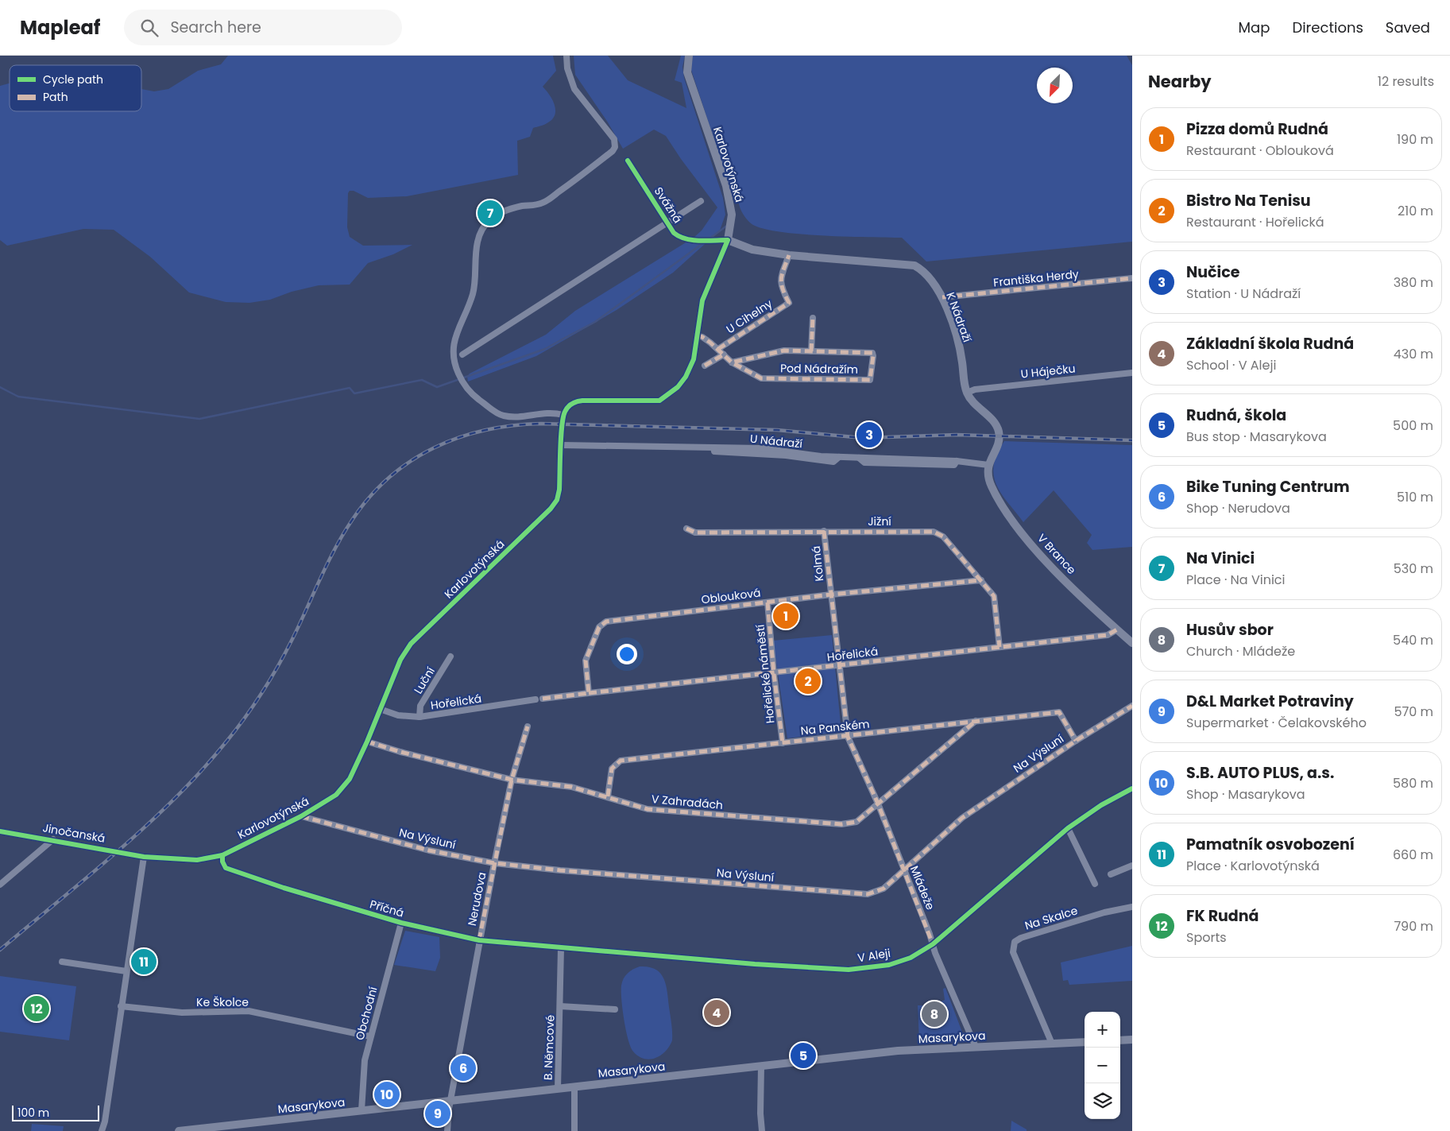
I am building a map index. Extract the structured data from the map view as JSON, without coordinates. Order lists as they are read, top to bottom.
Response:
{
  "streets": {
    "main road": [
      "Karlovotýnská",
      "K Nádraží",
      "V Brance",
      "Masarykova"
    ],
    "street": [
      "Svážná",
      "Františka Herdy",
      "U Cihelny",
      "Pod Nádražím",
      "U Háječku",
      "U Nádraží",
      "Jižní",
      "Kolmá",
      "Oblouková",
      "Hořelická",
      "Hořelické náměstí",
      "Luční",
      "Na Panském",
      "Na Výsluní",
      "V Zahradách",
      "Jinočanská",
      "Mládeže",
      "Nerudova",
      "Příčná",
      "Na Skalce",
      "V Aleji",
      "Ke Školce",
      "Obchodní",
      "B. Němcové"
    ]
  },
  "crossings": [
    ["Karlovotýnská", "Svážná"],
    ["Karlovotýnská", "K Nádraží"],
    ["Karlovotýnská", "Pod Nádražím"],
    ["Karlovotýnská", "U Nádraží"],
    ["Karlovotýnská", "Hořelická"],
    ["Karlovotýnská", "Na Výsluní"],
    ["Karlovotýnská", "V Zahradách"],
    ["Karlovotýnská", "Jinočanská"],
    ["Karlovotýnská", "Příčná"],
    ["Svážná", "K Nádraží"],
    ["Františka Herdy", "K Nádraží"],
    ["U Cihelny", "K Nádraží"],
    ["U Cihelny", "Pod Nádražím"],
    ["K Nádraží", "U Háječku"],
    ["U Nádraží", "V Brance"],
    ["Jižní", "Kolmá"],
    ["Jižní", "Oblouková"],
    ["Jižní", "Hořelická"],
    ["V Brance", "Hořelická"],
    ["Kolmá", "Oblouková"],
    ["Oblouková", "Hořelická"],
    ["Oblouková", "Hořelické náměstí"],
    ["Hořelická", "Hořelické náměstí"],
    ["Hořelická", "Luční"],
    ["Hořelické náměstí", "Na Panském"],
    ["Na Panském", "Na Výsluní"],
    ["Na Panském", "V Zahradách"],
    ["Na Panském", "Mládeže"],
    ["Na Výsluní", "Mládeže"],
    ["Na Výsluní", "Nerudova"],
    ["V Zahradách", "Mládeže"],
    ["V Zahradách", "Nerudova"],
    ["Mládeže", "V Aleji"],
    ["Mládeže", "Masarykova"],
    ["Nerudova", "Příčná"],
    ["Nerudova", "Masarykova"],
    ["Příčná", "V Aleji"],
    ["Příčná", "Obchodní"],
    ["Příčná", "B. Němcové"],
    ["Na Skalce", "Masarykova"],
    ["V Aleji", "B. Němcové"],
    ["Ke Školce", "Obchodní"],
    ["Obchodní", "Masarykova"],
    ["Masarykova", "B. Němcové"]
  ],
  "legend": ["Cycle path", "Path"],
  "scale_bar": "100 m",
  "north": "bottom left",
  "page": {
    "header": "Mapleaf",
    "search": "Search here",
    "nav": ["Map", "Directions", "Saved"],
    "heading": ["Nearby", "12 results"],
    "list": [
      {
        "mark": "1",
        "name": "Pizza domů Rudná",
        "note": "Restaurant · Oblouková",
        "value": "190 m"
      },
      {
        "mark": "2",
        "name": "Bistro Na Tenisu",
        "note": "Restaurant · Hořelická",
        "value": "210 m"
      },
      {
        "mark": "3",
        "name": "Nučice",
        "note": "Station · U Nádraží",
        "value": "380 m"
      },
      {
        "mark": "4",
        "name": "Základní škola Rudná",
        "note": "School · V Aleji",
        "value": "430 m"
      },
      {
        "mark": "5",
        "name": "Rudná, škola",
        "note": "Bus stop · Masarykova",
        "value": "500 m"
      },
      {
        "mark": "6",
        "name": "Bike Tuning Centrum",
        "note": "Shop · Nerudova",
        "value": "510 m"
      },
      {
        "mark": "7",
        "name": "Na Vinici",
        "note": "Place · Na Vinici",
        "value": "530 m"
      },
      {
        "mark": "8",
        "name": "Husův sbor",
        "note": "Church · Mládeže",
        "value": "540 m"
      },
      {
        "mark": "9",
        "name": "D&L Market Potraviny",
        "note": "Supermarket · Čelakovského",
        "value": "570 m"
      },
      {
        "mark": "10",
        "name": "S.B. AUTO PLUS, a.s.",
        "note": "Shop · Masarykova",
        "value": "580 m"
      },
      {
        "mark": "11",
        "name": "Pamatník osvobození",
        "note": "Place · Karlovotýnská",
        "value": "660 m"
      },
      {
        "mark": "12",
        "name": "FK Rudná",
        "note": "Sports",
        "value": "790 m"
      }
    ],
    "pins": [
      "7",
      "3",
      "1",
      "2",
      "11",
      "12",
      "4",
      "8",
      "5",
      "6",
      "10",
      "9"
    ],
    "map_buttons": ["+", "−"],
    "scale": "100 m"
  }
}
